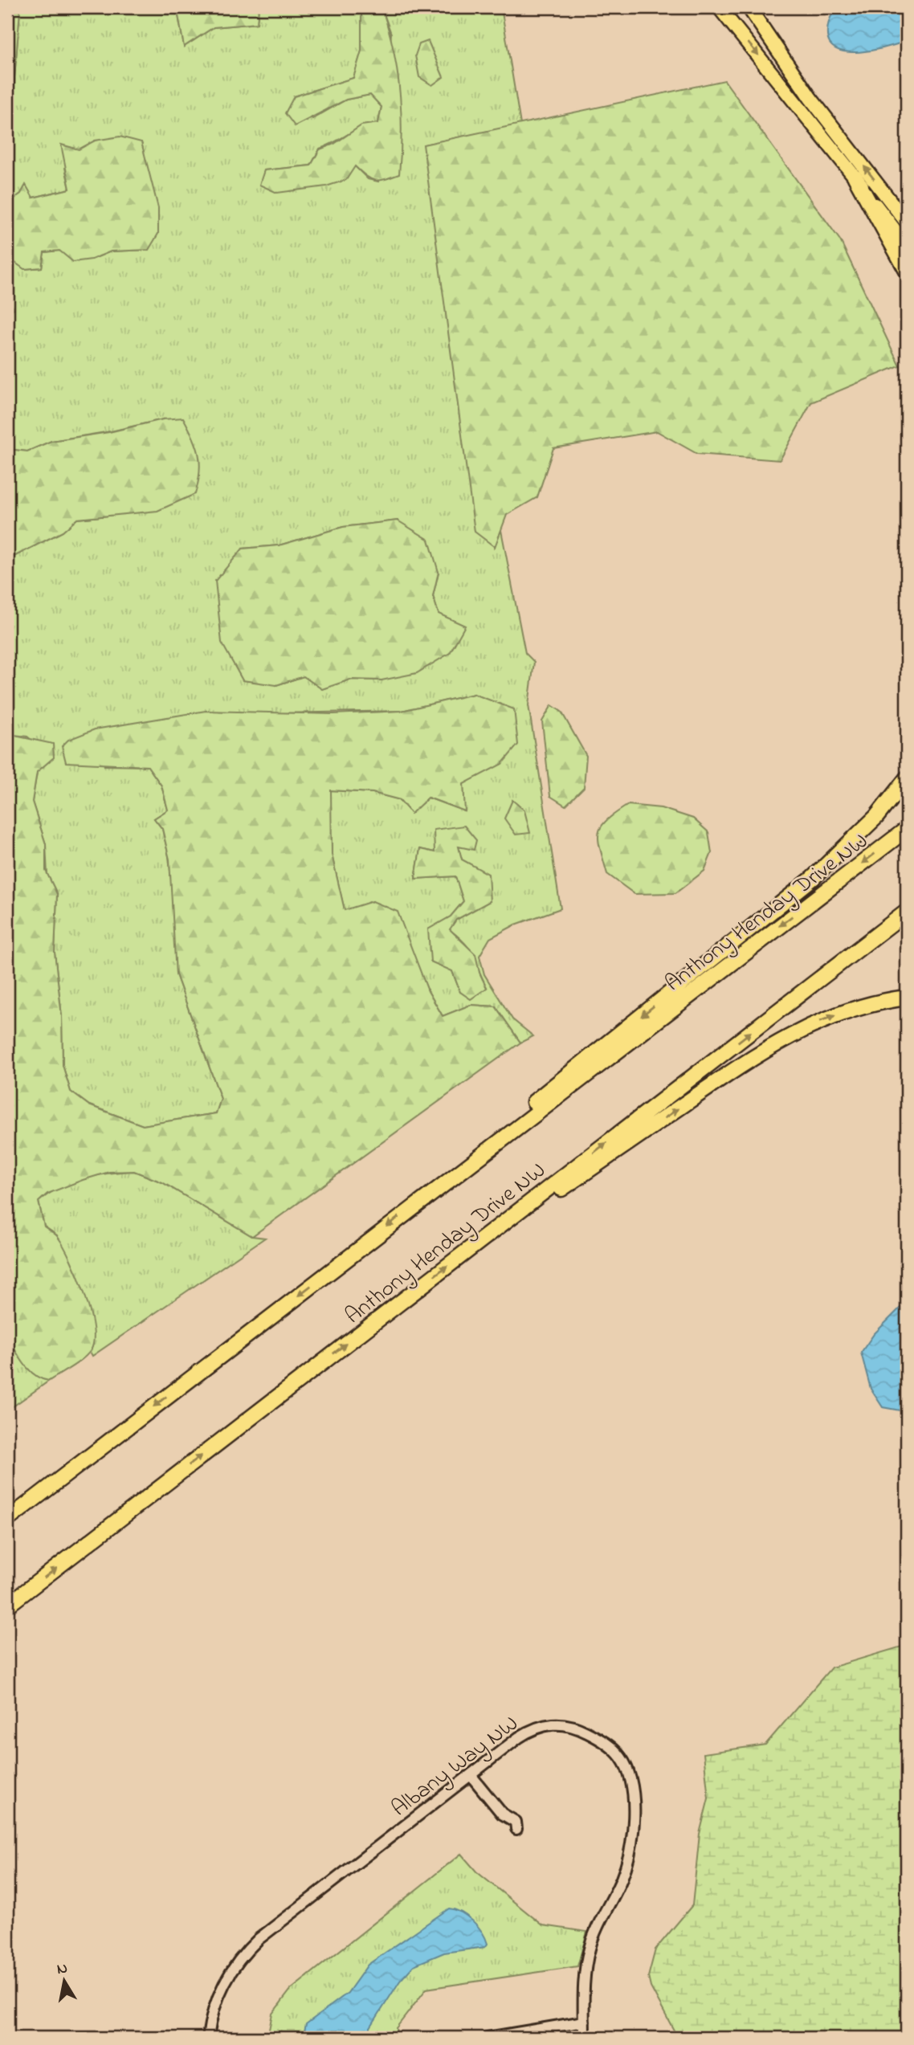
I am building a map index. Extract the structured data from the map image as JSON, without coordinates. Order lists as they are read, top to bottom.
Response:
{
  "streets": {
    "highway": ["Anthony Henday Drive NW"],
    "street": ["Albany Way NW"]
  },
  "north": "top"
}
